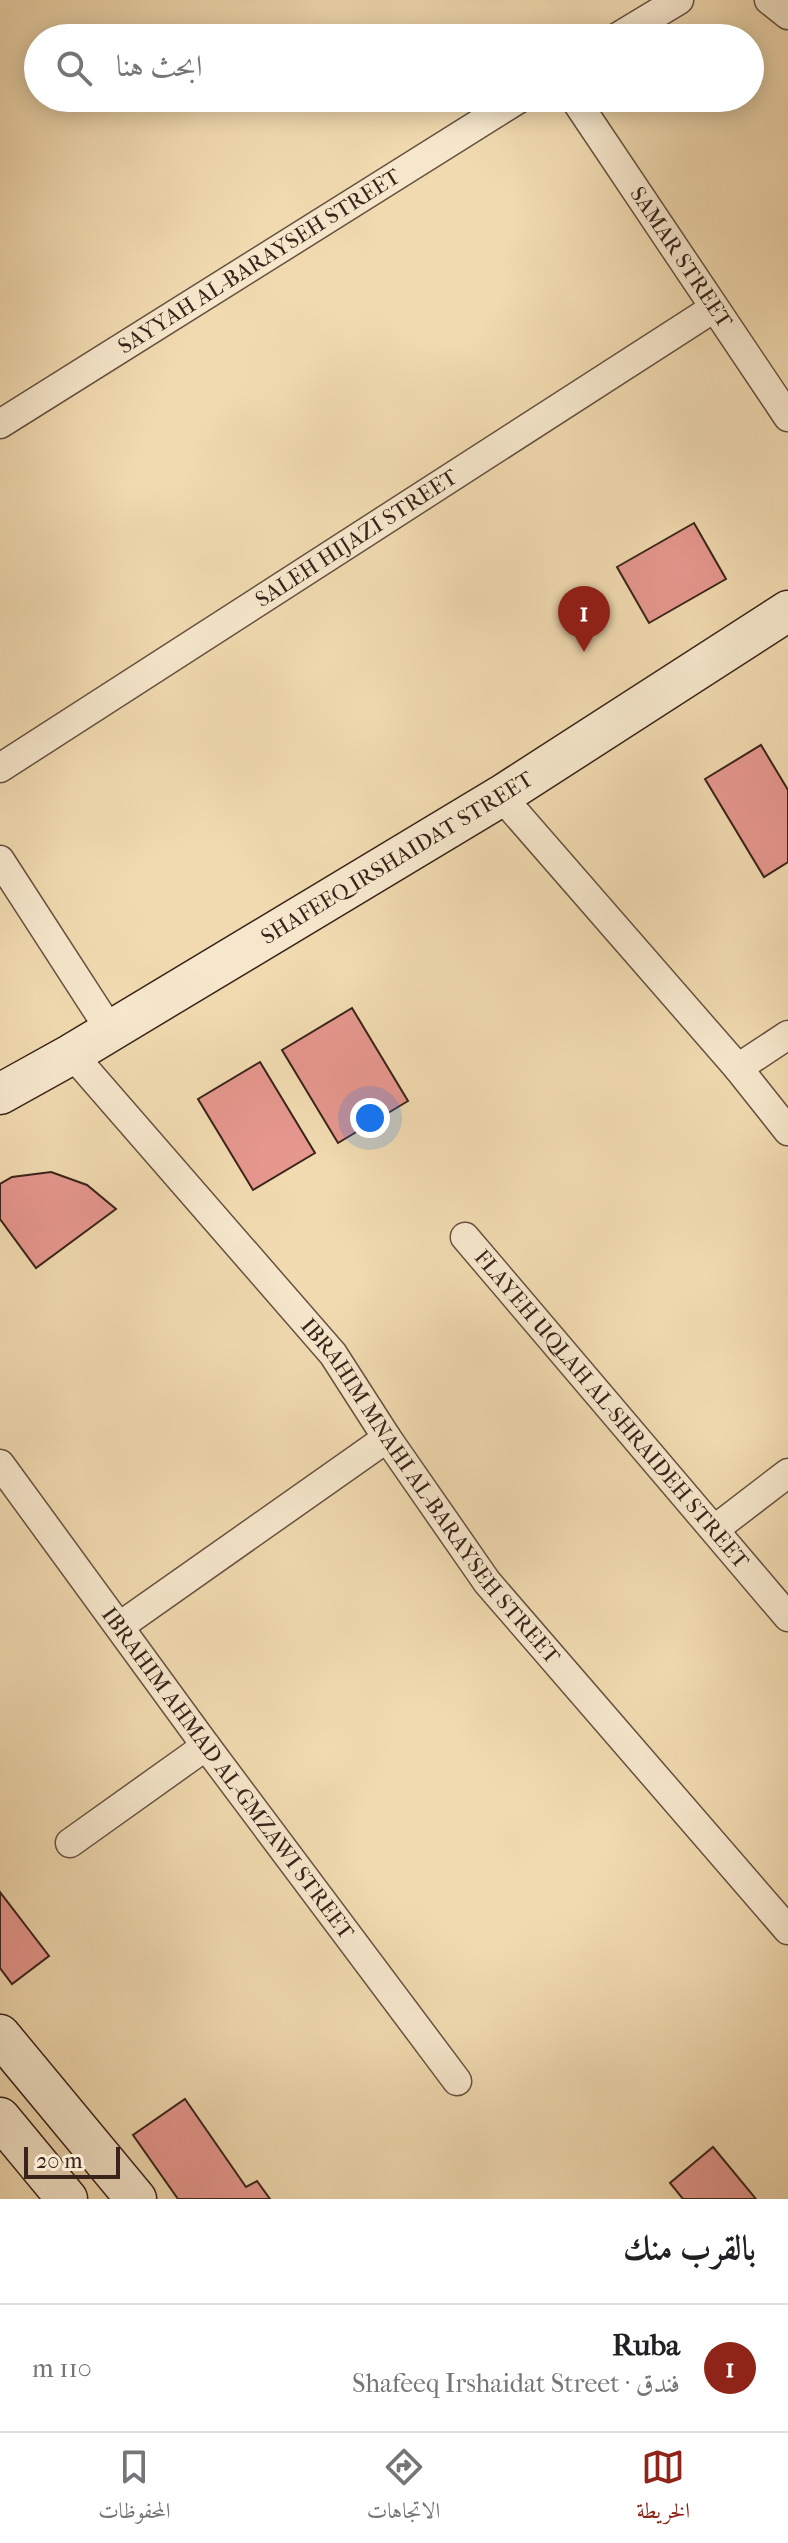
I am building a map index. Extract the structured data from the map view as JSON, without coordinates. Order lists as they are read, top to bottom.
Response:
{
  "streets": {
    "street": [
      "SAMAR STREET",
      "SAYYAH AL-BARAYSEH STREET",
      "SALEH HIJAZI STREET",
      "SHAFEEQ IRSHAIDAT STREET",
      "FLAYEH UQLAH AL-SHRAIDEH STREET",
      "IBRAHIM MNAHI AL-BARAYSEH STREET",
      "IBRAHIM AHMAD AL-GMZAWI STREET"
    ]
  },
  "crossings": [
    ["SAMAR STREET", "SALEH HIJAZI STREET"],
    ["SHAFEEQ IRSHAIDAT STREET", "IBRAHIM MNAHI AL-BARAYSEH STREET"]
  ],
  "scale_bar": "20 m",
  "page": {
    "search": "ابحث هنا",
    "pins": "1",
    "scale": "20 m",
    "heading": "بالقرب منك",
    "list": [
      {
        "mark": "1",
        "name": "Ruba",
        "note": "فندق · Shafeeq Irshaidat Street",
        "value": "110 m"
      }
    ],
    "nav": ["الخريطة", "الاتجاهات", "المحفوظات"]
  }
}
